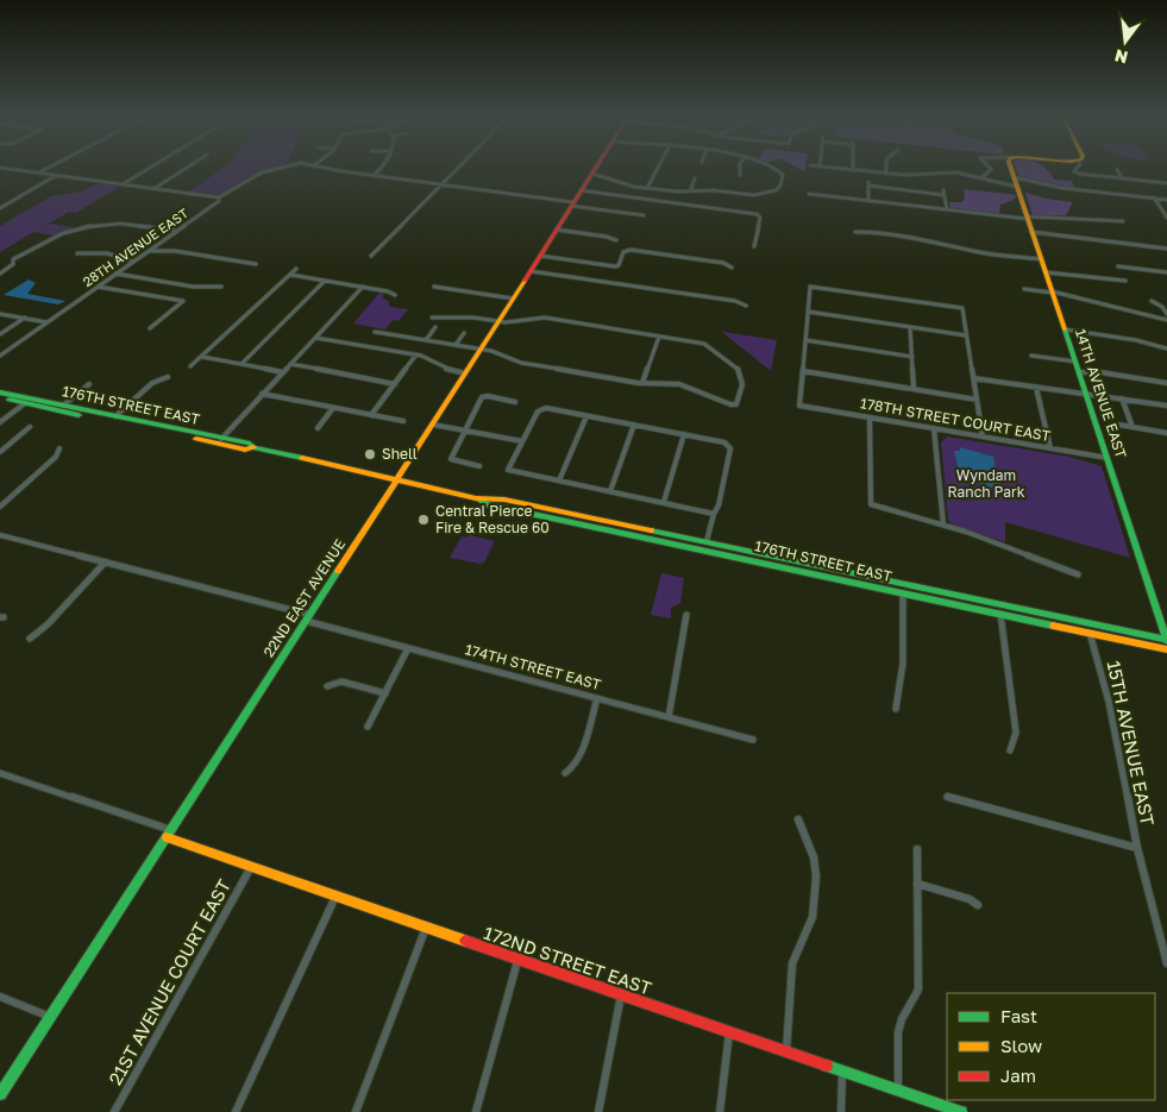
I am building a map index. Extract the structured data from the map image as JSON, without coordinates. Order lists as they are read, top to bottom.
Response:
{
  "streets": {
    "street": [
      "28TH AVENUE EAST",
      "14TH AVENUE EAST",
      "176TH STREET EAST",
      "178TH STREET COURT EAST",
      "22ND EAST AVENUE",
      "174TH STREET EAST",
      "15TH AVENUE EAST",
      "172ND STREET EAST",
      "21ST AVENUE COURT EAST"
    ]
  },
  "crossings": [
    ["28TH AVENUE EAST", "22ND EAST AVENUE"],
    ["14TH AVENUE EAST", "176TH STREET EAST"],
    ["14TH AVENUE EAST", "178TH STREET COURT EAST"],
    ["176TH STREET EAST", "22ND EAST AVENUE"],
    ["176TH STREET EAST", "15TH AVENUE EAST"],
    ["22ND EAST AVENUE", "174TH STREET EAST"],
    ["22ND EAST AVENUE", "172ND STREET EAST"],
    ["172ND STREET EAST", "21ST AVENUE COURT EAST"]
  ],
  "parks": ["Wyndam Ranch Park"],
  "places": ["Shell", "Central Pierce Fire & Rescue 60"],
  "legend": ["Fast", "Slow", "Jam"],
  "north": "bottom"
}
